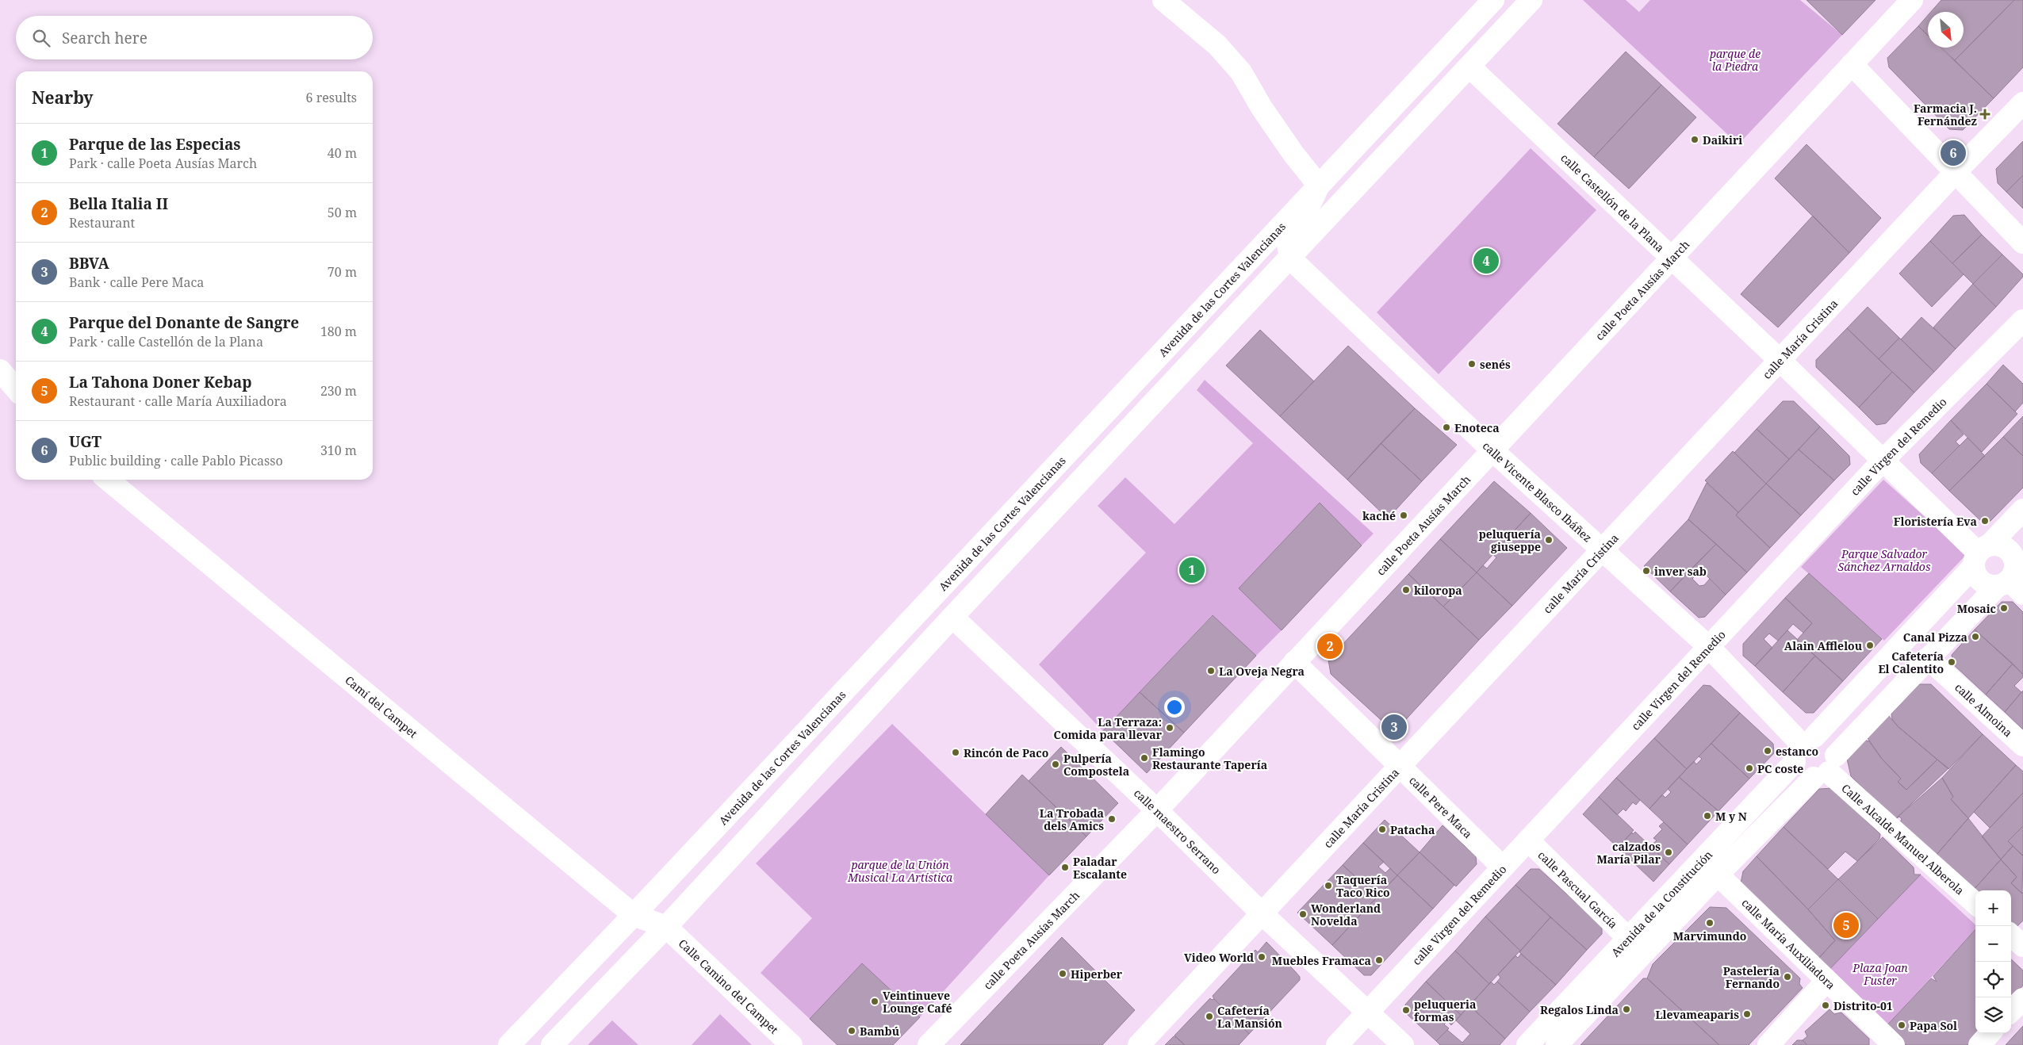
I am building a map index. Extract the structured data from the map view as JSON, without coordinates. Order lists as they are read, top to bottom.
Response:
{
  "streets": {
    "street": [
      "calle Castellón de la Plana",
      "Avenida de las Cortes Valencianas",
      "calle Poeta Ausías March",
      "calle María Cristina",
      "calle Virgen del Remedio",
      "calle Vicente Blasco Ibáñez",
      "Camí del Campet",
      "calle Almoina",
      "calle Pere Maca",
      "calle maestro Serrano",
      "Calle Alcalde Manuel Alberola",
      "calle Pascual García",
      "Avenida de la Constitución",
      "calle María Auxiliadora",
      "Calle Camino del Campet"
    ]
  },
  "crossings": [
    ["calle Castellón de la Plana", "calle Poeta Ausías March"],
    ["calle Castellón de la Plana", "calle María Cristina"],
    ["calle Castellón de la Plana", "calle Virgen del Remedio"],
    ["calle Castellón de la Plana", "Avenida de la Constitución"],
    ["Avenida de las Cortes Valencianas", "Camí del Campet"],
    ["calle Poeta Ausías March", "calle Vicente Blasco Ibáñez"],
    ["calle Poeta Ausías March", "calle Pere Maca"],
    ["calle Poeta Ausías March", "calle maestro Serrano"],
    ["calle María Cristina", "calle Vicente Blasco Ibáñez"],
    ["calle María Cristina", "calle Pere Maca"],
    ["calle María Cristina", "calle maestro Serrano"],
    ["calle Virgen del Remedio", "calle Vicente Blasco Ibáñez"],
    ["calle Virgen del Remedio", "calle Pere Maca"],
    ["calle Virgen del Remedio", "calle maestro Serrano"],
    ["calle Virgen del Remedio", "calle Pascual García"],
    ["calle Vicente Blasco Ibáñez", "Calle Alcalde Manuel Alberola"],
    ["calle Vicente Blasco Ibáñez", "Avenida de la Constitución"],
    ["Camí del Campet", "Calle Camino del Campet"],
    ["calle Almoina", "Avenida de la Constitución"],
    ["Calle Alcalde Manuel Alberola", "Avenida de la Constitución"],
    ["calle Pascual García", "Avenida de la Constitución"],
    ["Avenida de la Constitución", "calle María Auxiliadora"]
  ],
  "parks": [
    "parque de la Piedra",
    "Parque Salvador Sánchez Arnaldos",
    "parque de la Unión Musical La Artística",
    "Plaza Joan Fuster"
  ],
  "places": {
    "health": ["Farmacia J. Fernández"],
    "other": [
      "Daikiri",
      "senés",
      "Enoteca",
      "kaché",
      "Floristería Eva",
      "peluquería giuseppe",
      "inver sab",
      "kiloropa",
      "Mosaic",
      "Canal Pizza",
      "Alain Afflelou",
      "Cafetería El Calentito",
      "La Oveja Negra",
      "La Terraza: Comida para llevar",
      "estanco",
      "Rincón de Paco",
      "Flamingo Restaurante Tapería",
      "Pulpería Compostela",
      "PC coste",
      "M y N",
      "La Trobada dels Amics",
      "Patacha",
      "calzados María Pilar",
      "Paladar Escalante",
      "Taquería Taco Rico",
      "Wonderland Novelda",
      "Marvimundo",
      "Video World",
      "Muebles Framaca",
      "Hiperber",
      "Pastelería Fernando",
      "Veintinueve Lounge Café",
      "Distrito-01",
      "Regalos Linda",
      "peluqueria formas",
      "Llevameaparis",
      "Cafetería La Mansión",
      "Papa Sol",
      "Bambú"
    ]
  },
  "north": "bottom right",
  "page": {
    "search": "Search here",
    "heading": ["Nearby", "6 results"],
    "list": [
      {
        "mark": "1",
        "name": "Parque de las Especias",
        "note": "Park · calle Poeta Ausías March",
        "value": "40 m"
      },
      {
        "mark": "2",
        "name": "Bella Italia II",
        "note": "Restaurant",
        "value": "50 m"
      },
      {
        "mark": "3",
        "name": "BBVA",
        "note": "Bank · calle Pere Maca",
        "value": "70 m"
      },
      {
        "mark": "4",
        "name": "Parque del Donante de Sangre",
        "note": "Park · calle Castellón de la Plana",
        "value": "180 m"
      },
      {
        "mark": "5",
        "name": "La Tahona Doner Kebap",
        "note": "Restaurant · calle María Auxiliadora",
        "value": "230 m"
      },
      {
        "mark": "6",
        "name": "UGT",
        "note": "Public building · calle Pablo Picasso",
        "value": "310 m"
      }
    ],
    "pins": [
      "6",
      "4",
      "1",
      "2",
      "3",
      "5"
    ],
    "map_buttons": ["+", "−"]
  }
}
